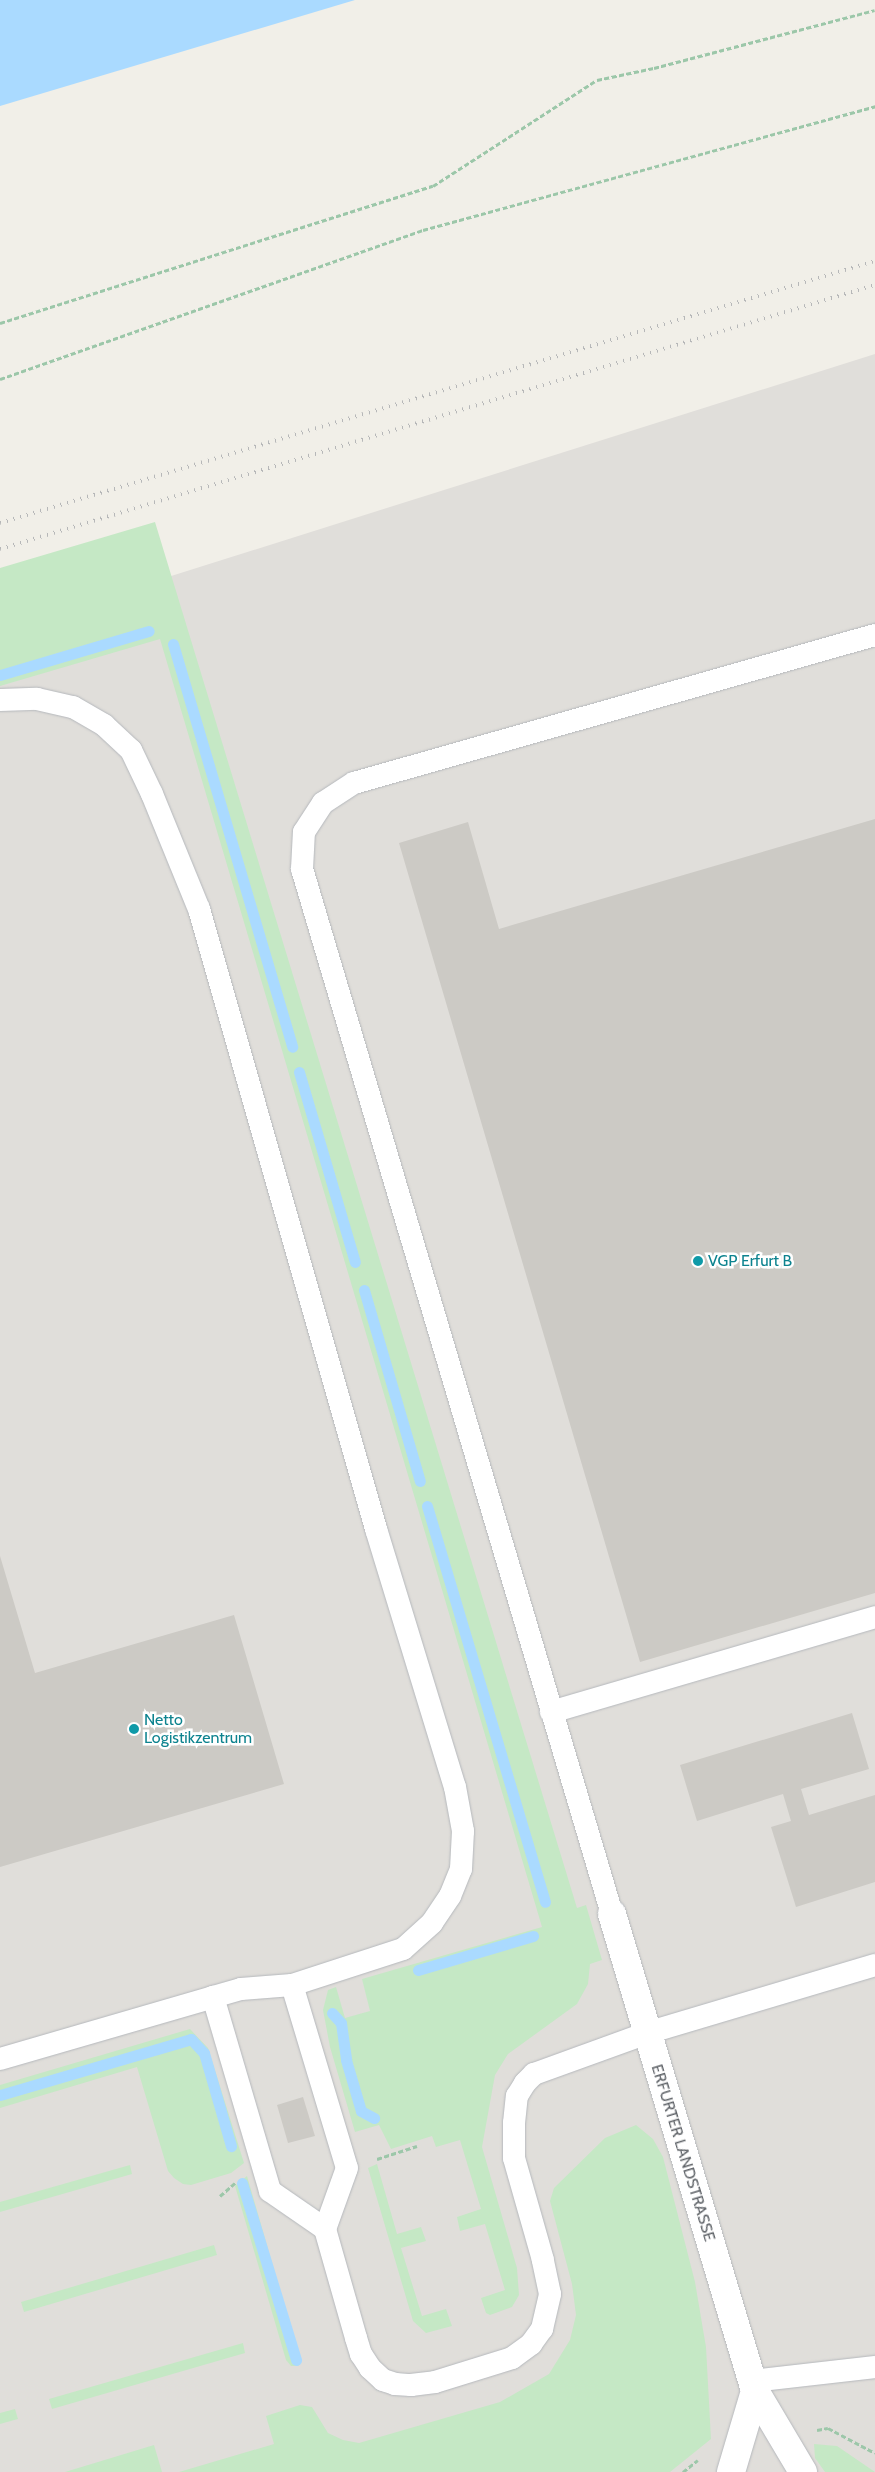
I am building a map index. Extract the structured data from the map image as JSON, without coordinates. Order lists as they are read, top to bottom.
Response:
{
  "streets": {
    "street": ["ERFURTER LANDSTRASSE"]
  },
  "places": ["VGP Erfurt B", "Netto Logistikzentrum"]
}
